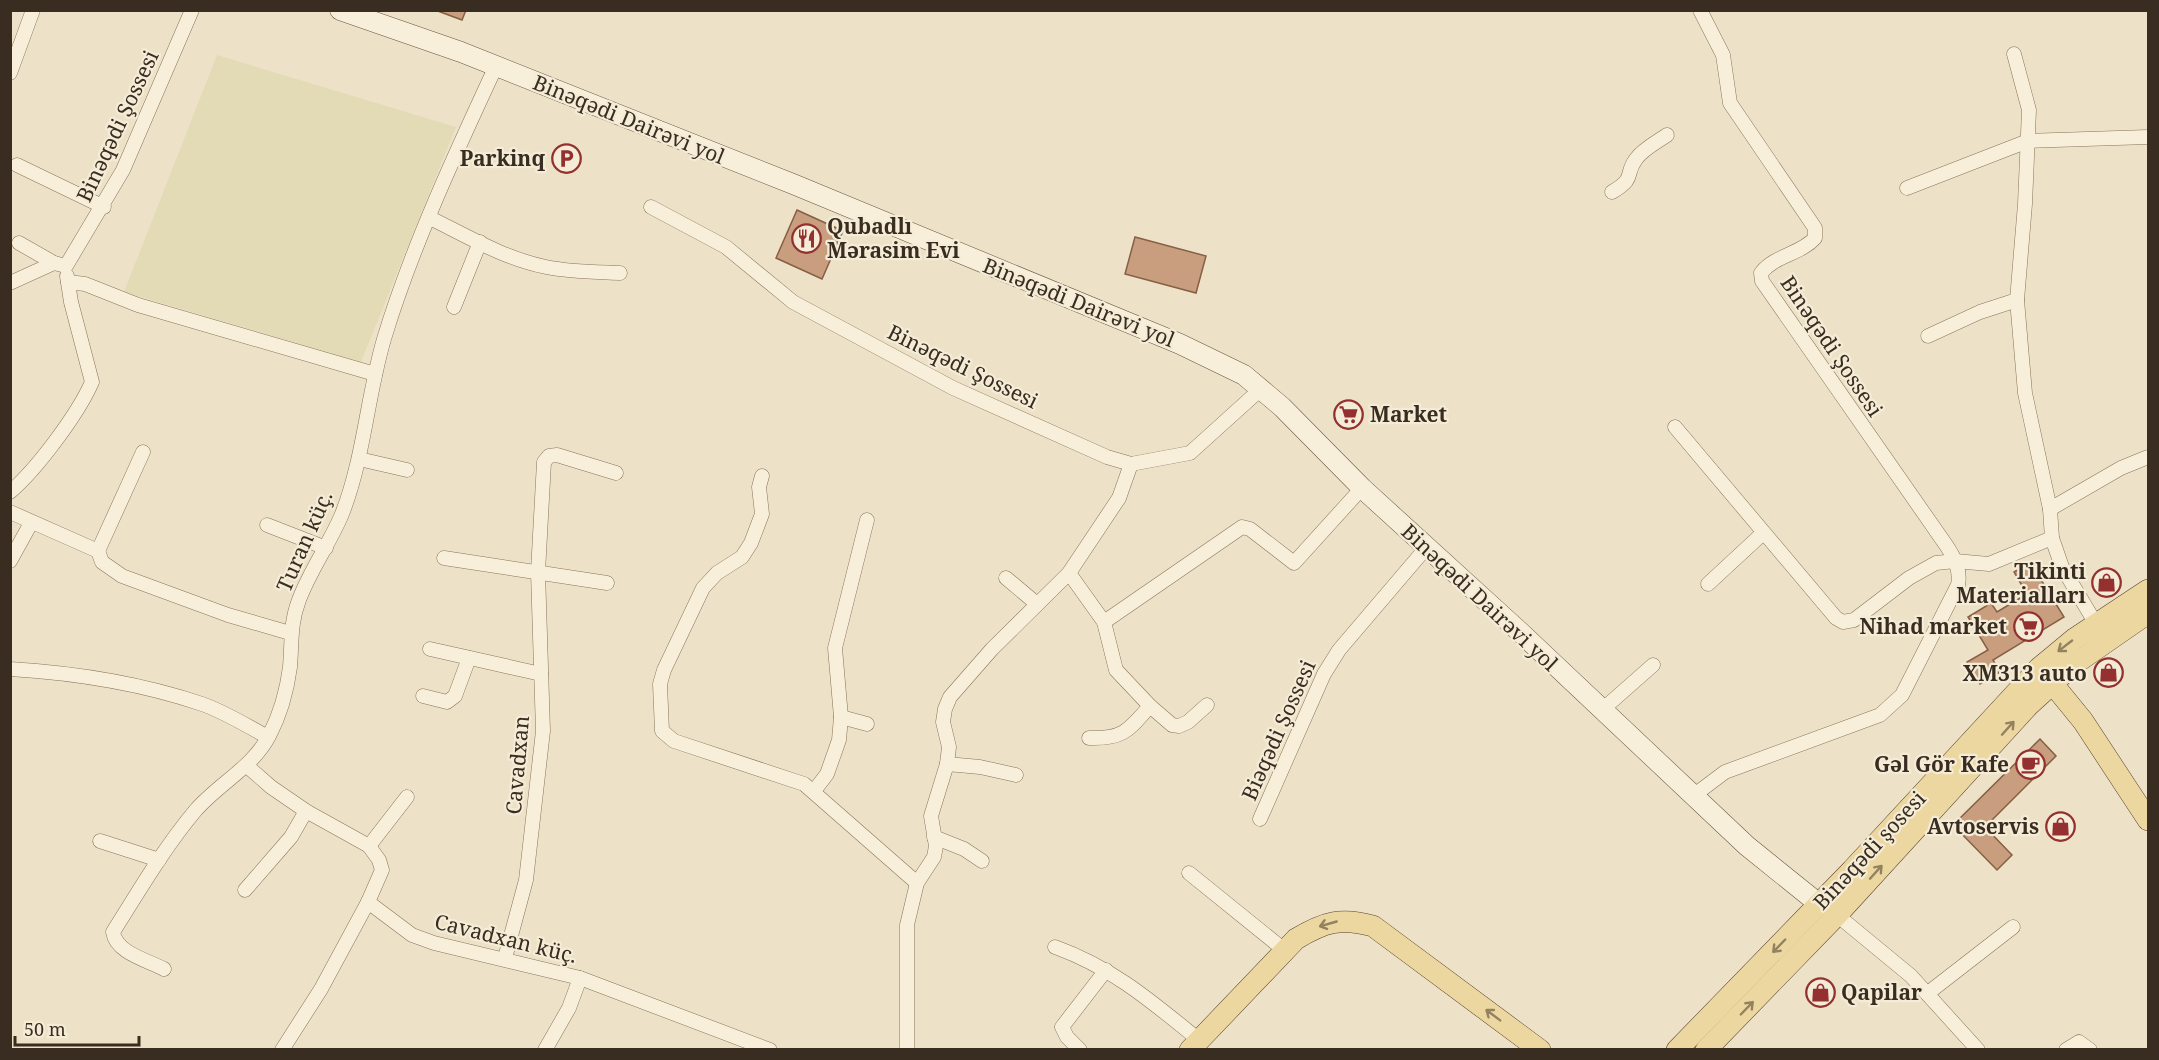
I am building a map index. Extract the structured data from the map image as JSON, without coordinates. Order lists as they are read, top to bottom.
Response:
{
  "streets": {
    "main road": ["Binəqədi Dairəvi yol", "Binəqədi şosesi"],
    "street": [
      "Binəqədi Şossesi",
      "Turan küç.",
      "Biəqədi Şossesi",
      "Cavadxan",
      "Cavadxan küç."
    ]
  },
  "crossings": [
    ["Binəqədi Dairəvi yol", "Binəqədi Şossesi"],
    ["Binəqədi Dairəvi yol", "Turan küç."],
    ["Binəqədi Dairəvi yol", "Biəqədi Şossesi"],
    ["Binəqədi Dairəvi yol", "Binəqədi şosesi"],
    ["Cavadxan", "Cavadxan küç."]
  ],
  "places": {
    "parking": ["Parkinq"],
    "restaurant": ["Qubadlı Mərasim Evi"],
    "supermarket": ["Market", "Nihad market"],
    "shop": [
      "Tikinti Materialları",
      "XM313 auto",
      "Avtoservis",
      "Qapilar"
    ],
    "cafe": ["Gəl Gör Kafe"]
  },
  "scale_bar": "50 m"
}
